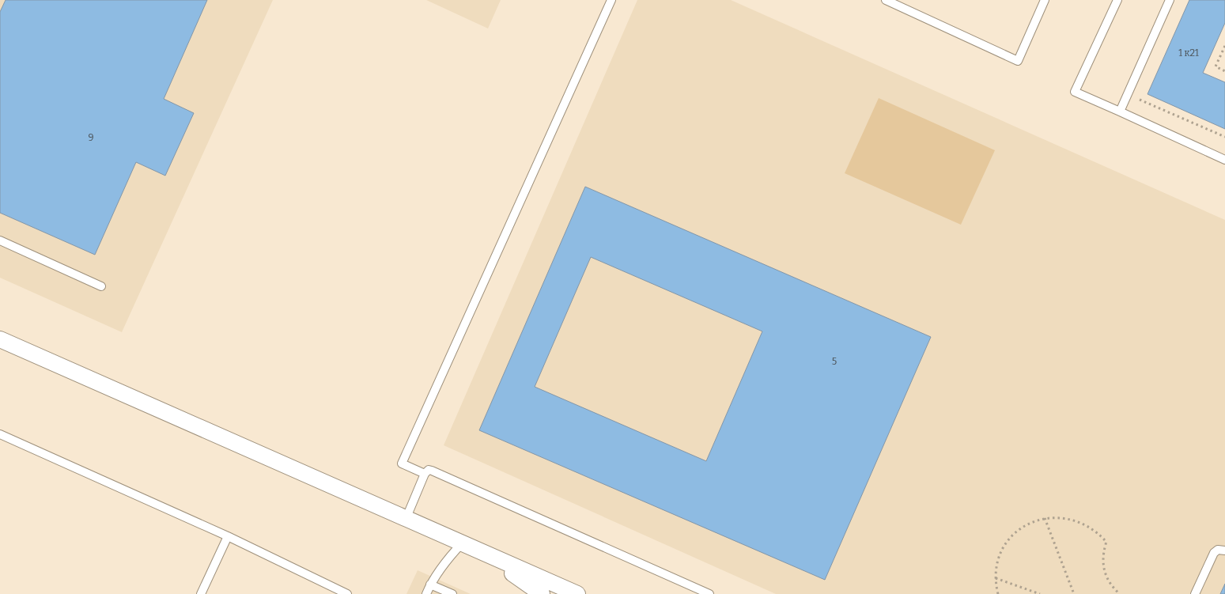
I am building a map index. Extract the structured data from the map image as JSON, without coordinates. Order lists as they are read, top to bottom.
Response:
{
  "house_numbers": ["1 к21", "9", "5"]
}
